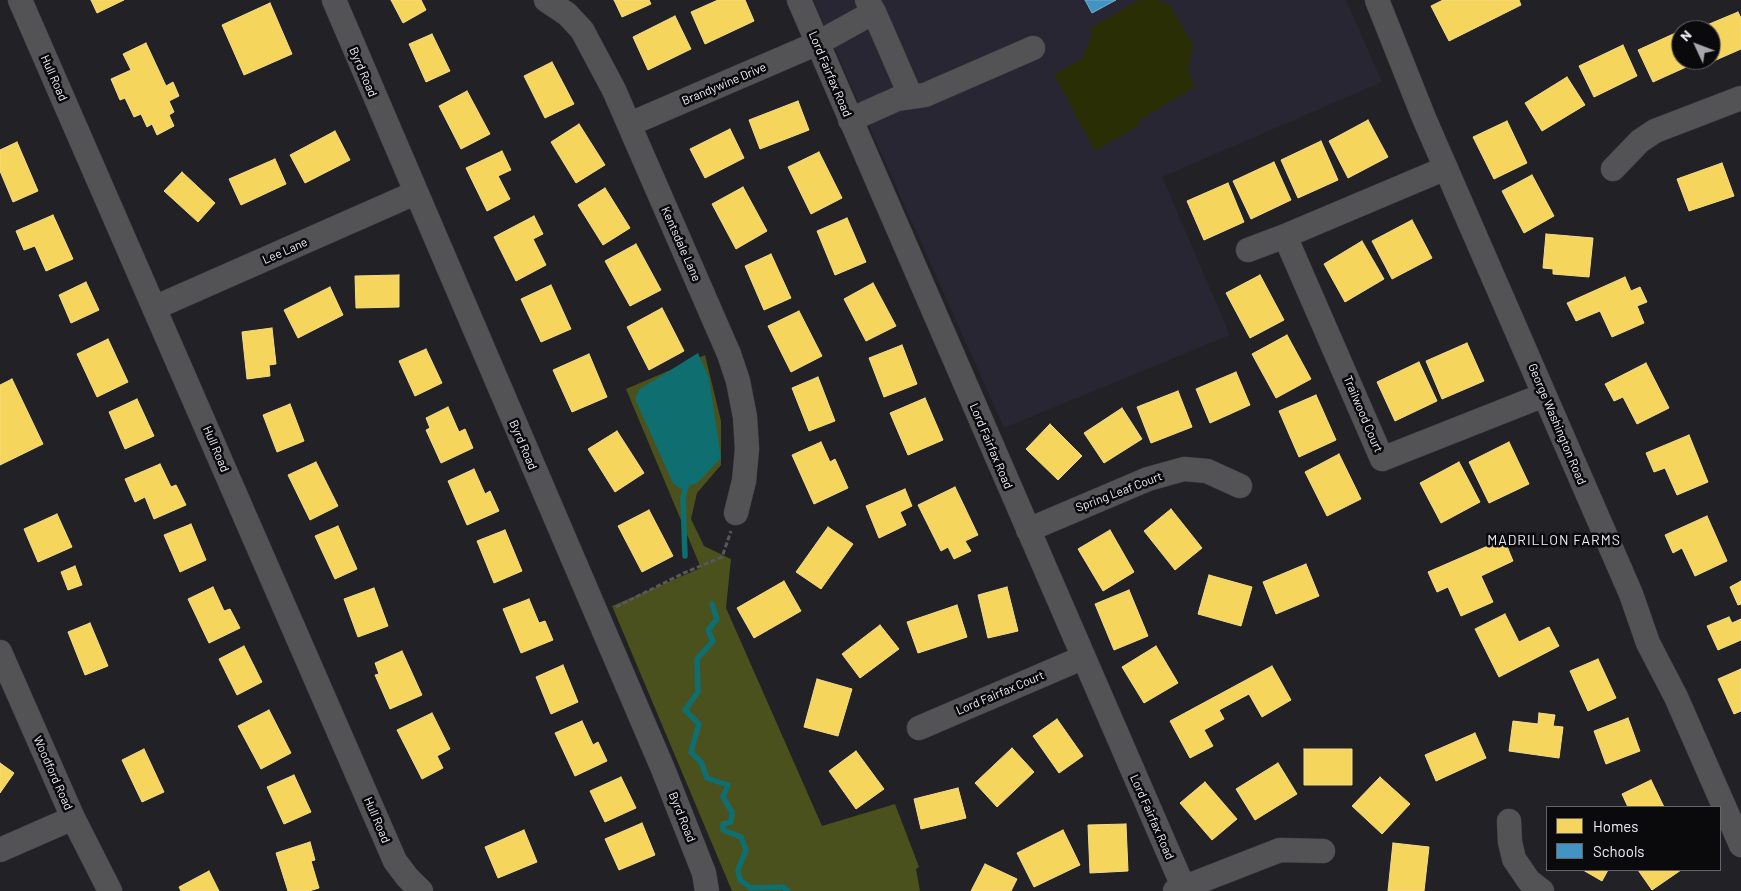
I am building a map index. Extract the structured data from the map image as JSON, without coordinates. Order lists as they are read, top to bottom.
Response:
{
  "streets": {
    "street": [
      "Byrd Road",
      "Lord Fairfax Road",
      "Hull Road",
      "Brandywine Drive",
      "Kentsdale Lane",
      "Lee Lane",
      "Trailwood Court",
      "George Washington Road",
      "Spring Leaf Court",
      "Lord Fairfax Court",
      "Woodford Road"
    ]
  },
  "crossings": [
    ["Byrd Road", "Lee Lane"],
    ["Lord Fairfax Road", "Brandywine Drive"],
    ["Lord Fairfax Road", "Spring Leaf Court"],
    ["Lord Fairfax Road", "Lord Fairfax Court"],
    ["Hull Road", "Lee Lane"],
    ["Brandywine Drive", "Kentsdale Lane"],
    ["Trailwood Court", "George Washington Road"]
  ],
  "districts": ["MADRILLON FARMS"],
  "legend": ["Homes", "Schools"],
  "north": "top left"
}
